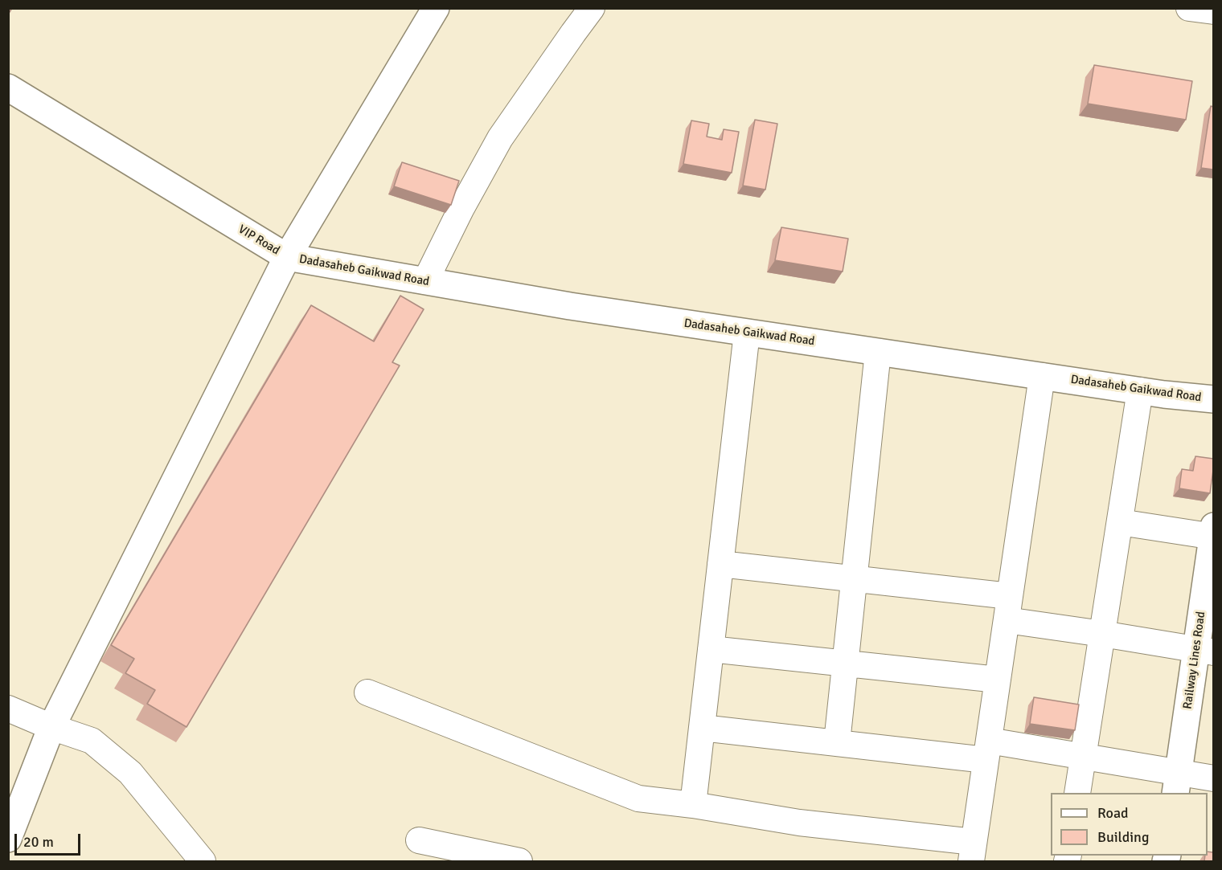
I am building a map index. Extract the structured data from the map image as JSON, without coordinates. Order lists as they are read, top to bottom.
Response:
{
  "streets": {
    "street": ["VIP Road", "Dadasaheb Gaikwad Road", "Railway Lines Road"]
  },
  "crossings": [
    ["VIP Road", "Dadasaheb Gaikwad Road"]
  ],
  "legend": ["Road", "Building"],
  "scale_bar": "20 m"
}
